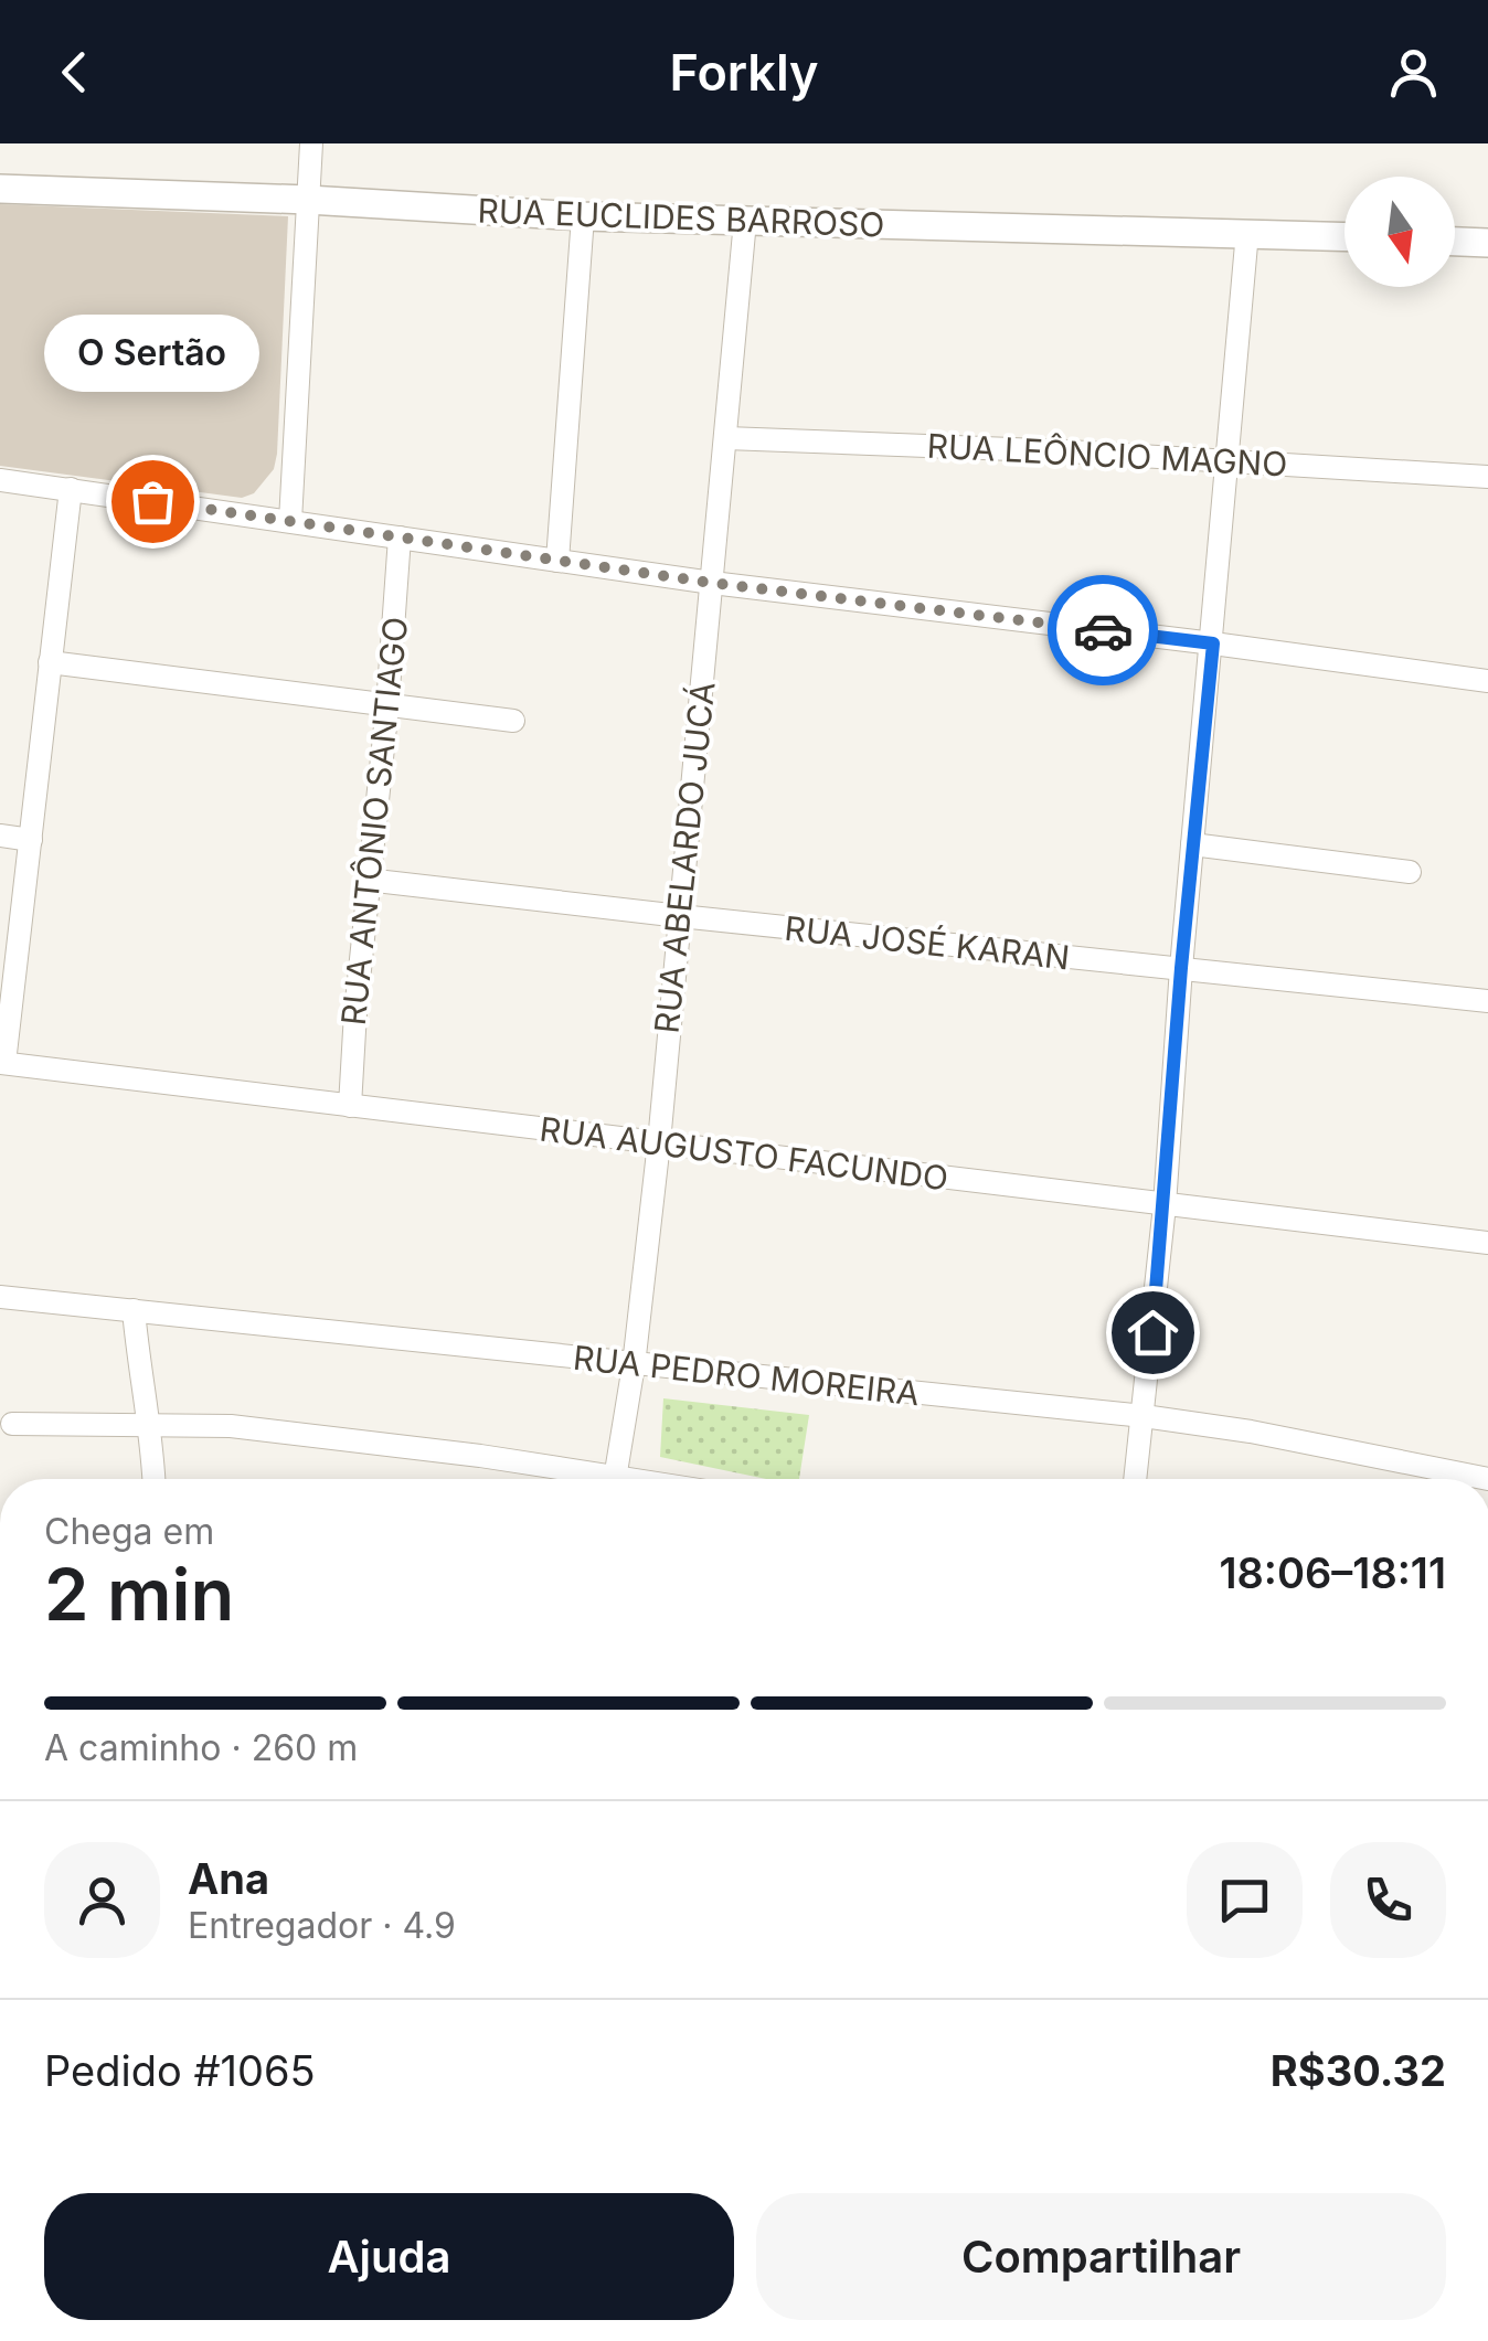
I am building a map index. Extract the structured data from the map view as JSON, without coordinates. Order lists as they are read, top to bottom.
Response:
{
  "streets": {
    "street": [
      "RUA EUCLIDES BARROSO",
      "RUA LEÔNCIO MAGNO",
      "RUA ANTÔNIO SANTIAGO",
      "RUA ABELARDO JUCÁ",
      "RUA JOSÉ KARAN",
      "RUA AUGUSTO FACUNDO",
      "RUA PEDRO MOREIRA"
    ]
  },
  "crossings": [
    ["RUA EUCLIDES BARROSO", "RUA ABELARDO JUCÁ"],
    ["RUA LEÔNCIO MAGNO", "RUA ABELARDO JUCÁ"],
    ["RUA ANTÔNIO SANTIAGO", "RUA JOSÉ KARAN"],
    ["RUA ANTÔNIO SANTIAGO", "RUA AUGUSTO FACUNDO"],
    ["RUA ABELARDO JUCÁ", "RUA JOSÉ KARAN"],
    ["RUA ABELARDO JUCÁ", "RUA AUGUSTO FACUNDO"],
    ["RUA ABELARDO JUCÁ", "RUA PEDRO MOREIRA"]
  ],
  "places": ["O Sertão"],
  "north": "bottom",
  "page": {
    "header": "Forkly",
    "bubble": "O Sertão",
    "heading": ["2 min", "Chega em", "18:06–18:11"],
    "panel": [
      "Ana",
      "Entregador · 4.9",
      "Pedido #1065",
      "R$30.32"
    ],
    "bar": "A caminho · 260 m",
    "buttons": ["Ajuda", "Compartilhar"]
  }
}
